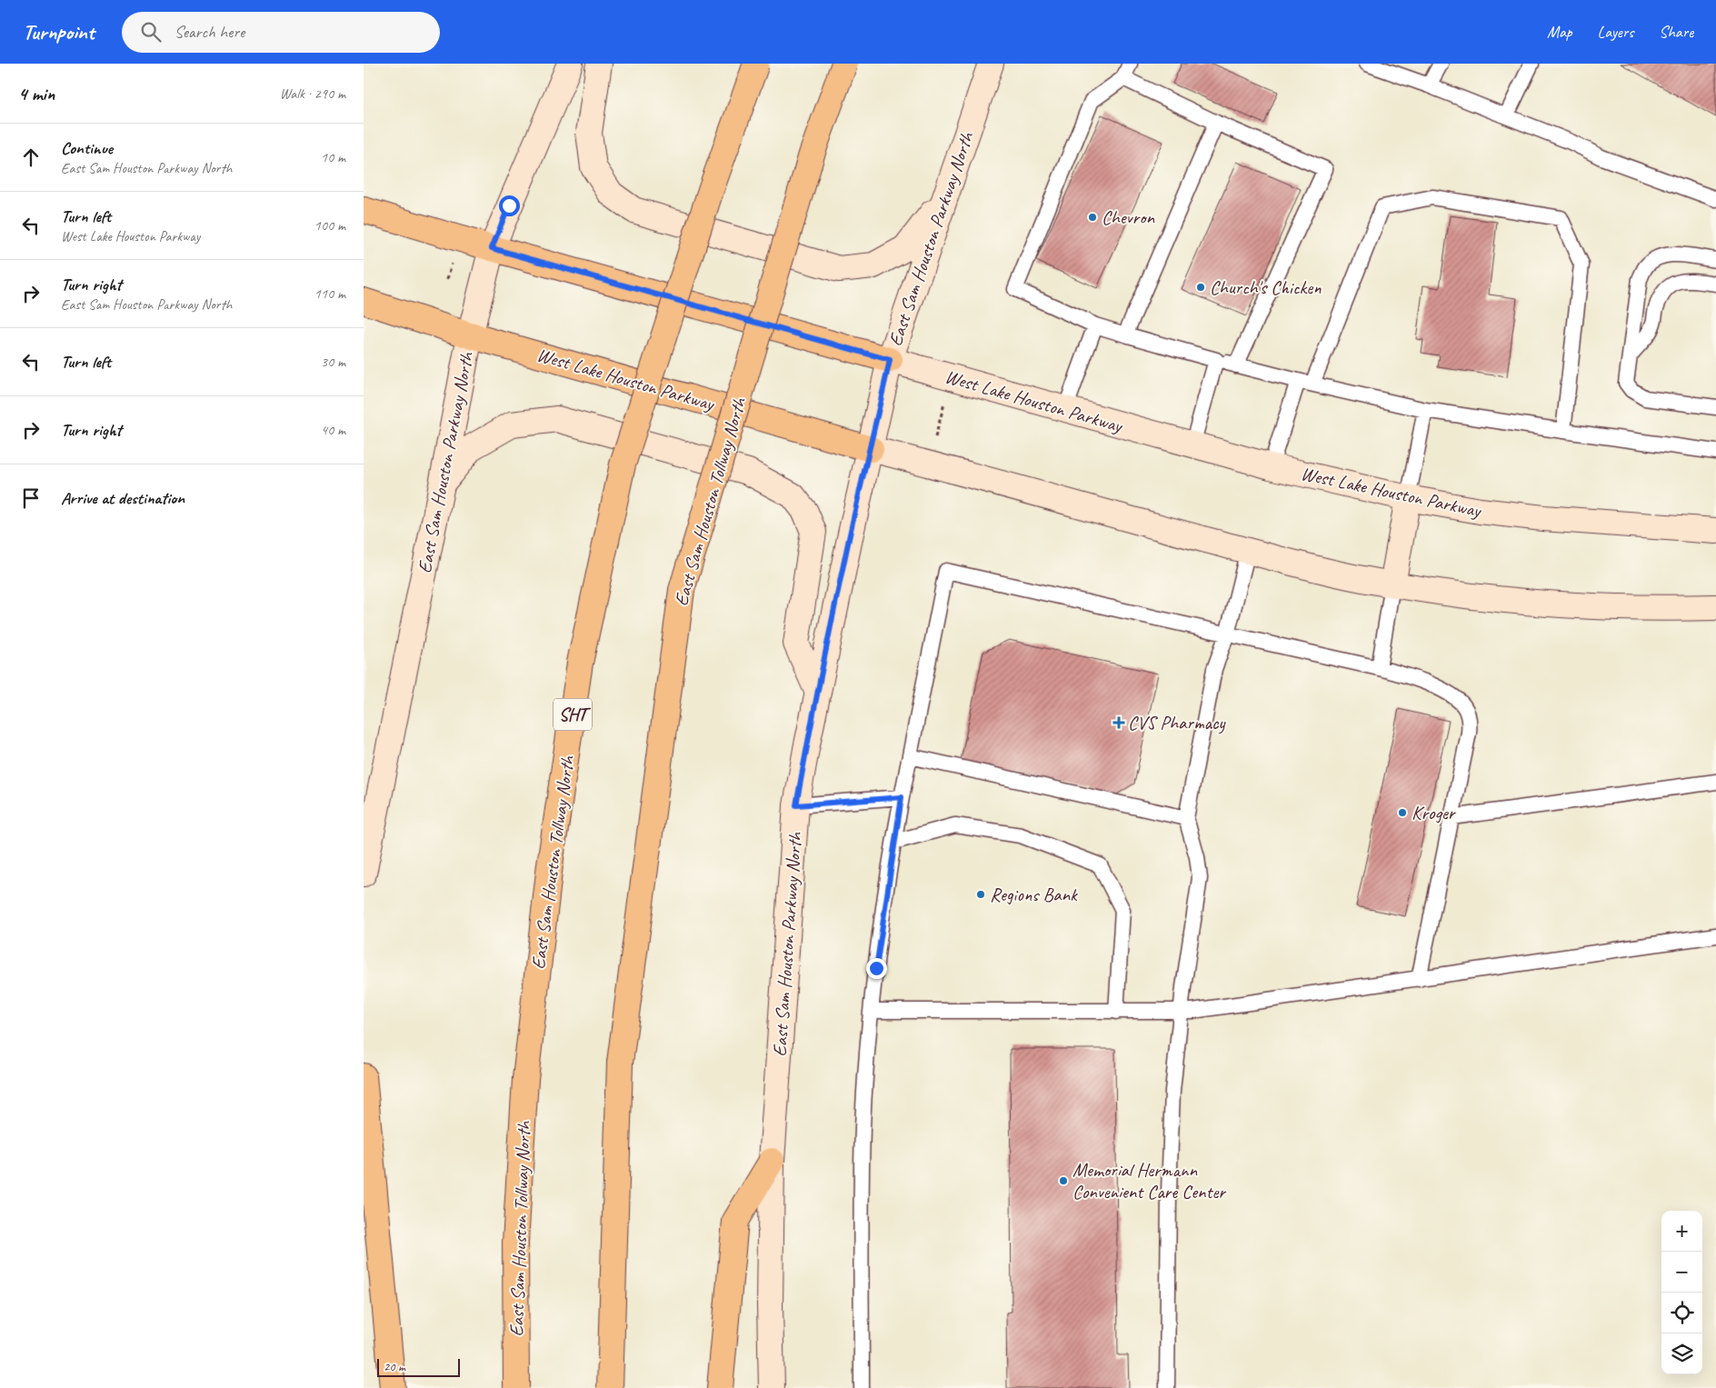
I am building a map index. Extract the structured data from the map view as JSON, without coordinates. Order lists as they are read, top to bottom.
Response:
{
  "streets": {
    "main road": [
      "East Sam Houston Parkway North",
      "West Lake Houston Parkway",
      "East Sam Houston Tollway North",
      "SHT"
    ]
  },
  "crossings": [
    ["East Sam Houston Parkway North", "West Lake Houston Parkway"]
  ],
  "places": {
    "other": [
      "Chevron",
      "Church's Chicken",
      "Kroger",
      "Regions Bank",
      "Memorial Hermann Convenient Care Center"
    ],
    "health": ["CVS Pharmacy"]
  },
  "scale_bar": "20 m",
  "page": {
    "header": "Turnpoint",
    "search": "Search here",
    "nav": ["Map", "Layers", "Share"],
    "heading": ["4 min", "Walk · 290 m"],
    "list": [
      ["Continue", "East Sam Houston Parkway North", "10 m"],
      ["Turn left", "West Lake Houston Parkway", "100 m"],
      ["Turn right", "East Sam Houston Parkway North", "110 m"],
      ["Turn left", "30 m"],
      ["Turn right", "40 m"],
      "Arrive at destination"
    ],
    "map_buttons": ["+", "−"],
    "scale": "20 m"
  }
}
